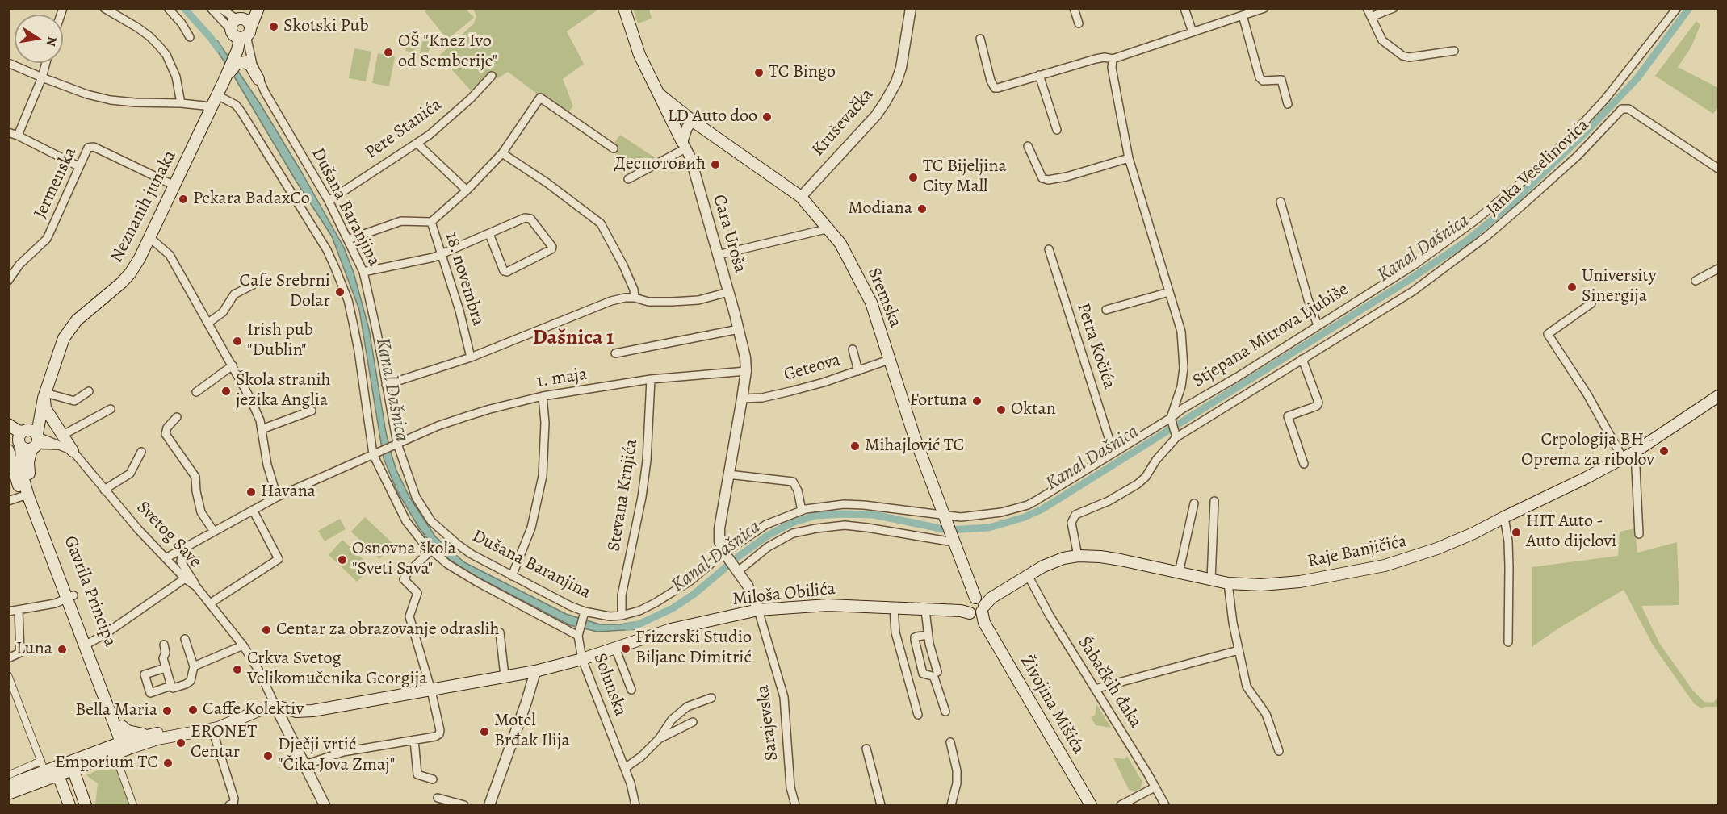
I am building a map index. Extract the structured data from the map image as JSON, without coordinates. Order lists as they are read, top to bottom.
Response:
{
  "streets": {
    "main road": [
      "Neznanih junaka",
      "Sremska",
      "Raje Banjičića",
      "Gavrila Principa",
      "Miloša Obilića",
      "Živojina Mišića"
    ],
    "street": [
      "Kruševačka",
      "Pere Stanića",
      "Janka Veselinovića",
      "Jermenska",
      "Dušana Baranjina",
      "Cara Uroša",
      "18. novembra",
      "Stjepana Mitrova Ljubiše",
      "Petra Kočića",
      "Geteova",
      "1. maja",
      "Stevana Krnjića",
      "Svetog Save",
      "Šabačkih đaka",
      "Solunska",
      "Sarajevska"
    ]
  },
  "crossings": [
    ["Kruševačka", "Sremska"],
    ["Pere Stanića", "Dušana Baranjina"],
    ["Jermenska", "Neznanih junaka"],
    ["Neznanih junaka", "Gavrila Principa"],
    ["Dušana Baranjina", "Cara Uroša"],
    ["Dušana Baranjina", "Stjepana Mitrova Ljubiše"],
    ["Dušana Baranjina", "1. maja"],
    ["Dušana Baranjina", "Stevana Krnjića"],
    ["Dušana Baranjina", "Solunska"],
    ["Cara Uroša", "Geteova"],
    ["Cara Uroša", "1. maja"],
    ["Cara Uroša", "Miloša Obilića"],
    ["Cara Uroša", "Sarajevska"],
    ["Sremska", "Stjepana Mitrova Ljubiše"],
    ["Sremska", "Geteova"],
    ["Sremska", "Miloša Obilića"],
    ["Sremska", "Živojina Mišića"],
    ["Stjepana Mitrova Ljubiše", "Petra Kočića"],
    ["1. maja", "Stevana Krnjića"],
    ["1. maja", "Svetog Save"],
    ["Svetog Save", "Miloša Obilića"],
    ["Raje Banjičića", "Miloša Obilića"],
    ["Raje Banjičića", "Šabačkih đaka"],
    ["Miloša Obilića", "Solunska"],
    ["Miloša Obilića", "Živojina Mišića"],
    ["Miloša Obilića", "Sarajevska"]
  ],
  "districts": ["Dašnica 1"],
  "water": ["Kanal Dašnica"],
  "places": [
    "Skotski Pub",
    "OŠ \"Knez Ivo od Semberije\"",
    "TC Bingo",
    "LD Auto doo",
    "Деспотовић",
    "TC Bijeljina City Mall",
    "Pekara BadaxCo",
    "Modiana",
    "University Sinergija",
    "Cafe Srebrni Dolar",
    "Irish pub \"Dublin\"",
    "Škola stranih jezika Anglia",
    "Fortuna",
    "Oktan",
    "Mihajlović TC",
    "Crpologija BH - Oprema za ribolov",
    "Havana",
    "HIT Auto - Auto dijelovi",
    "Osnovna škola \"Sveti Sava\"",
    "Centar za obrazovanje odraslih",
    "Frizerski Studio Biljane Dimitrić",
    "Luna",
    "Crkva Svetog Velikomučenika Georgija",
    "Caffe Kolektiv",
    "Bella Maria",
    "Motel Brđak Ilija",
    "ERONET Centar",
    "Dječji vrtić \"Čika Jova Zmaj\"",
    "Emporium TC"
  ],
  "north": "right"
}
